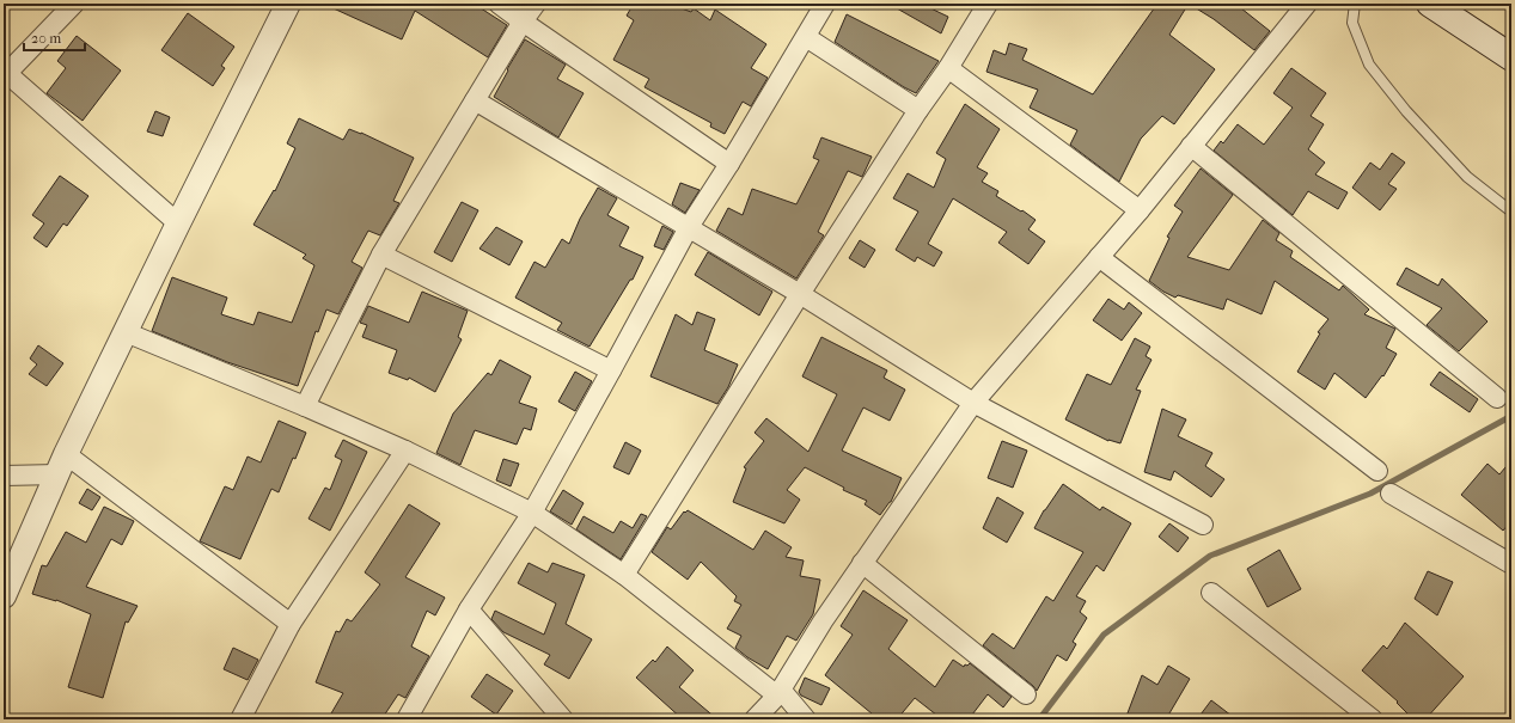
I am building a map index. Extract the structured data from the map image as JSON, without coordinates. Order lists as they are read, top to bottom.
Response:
{
  "scale_bar": "20 m"
}
